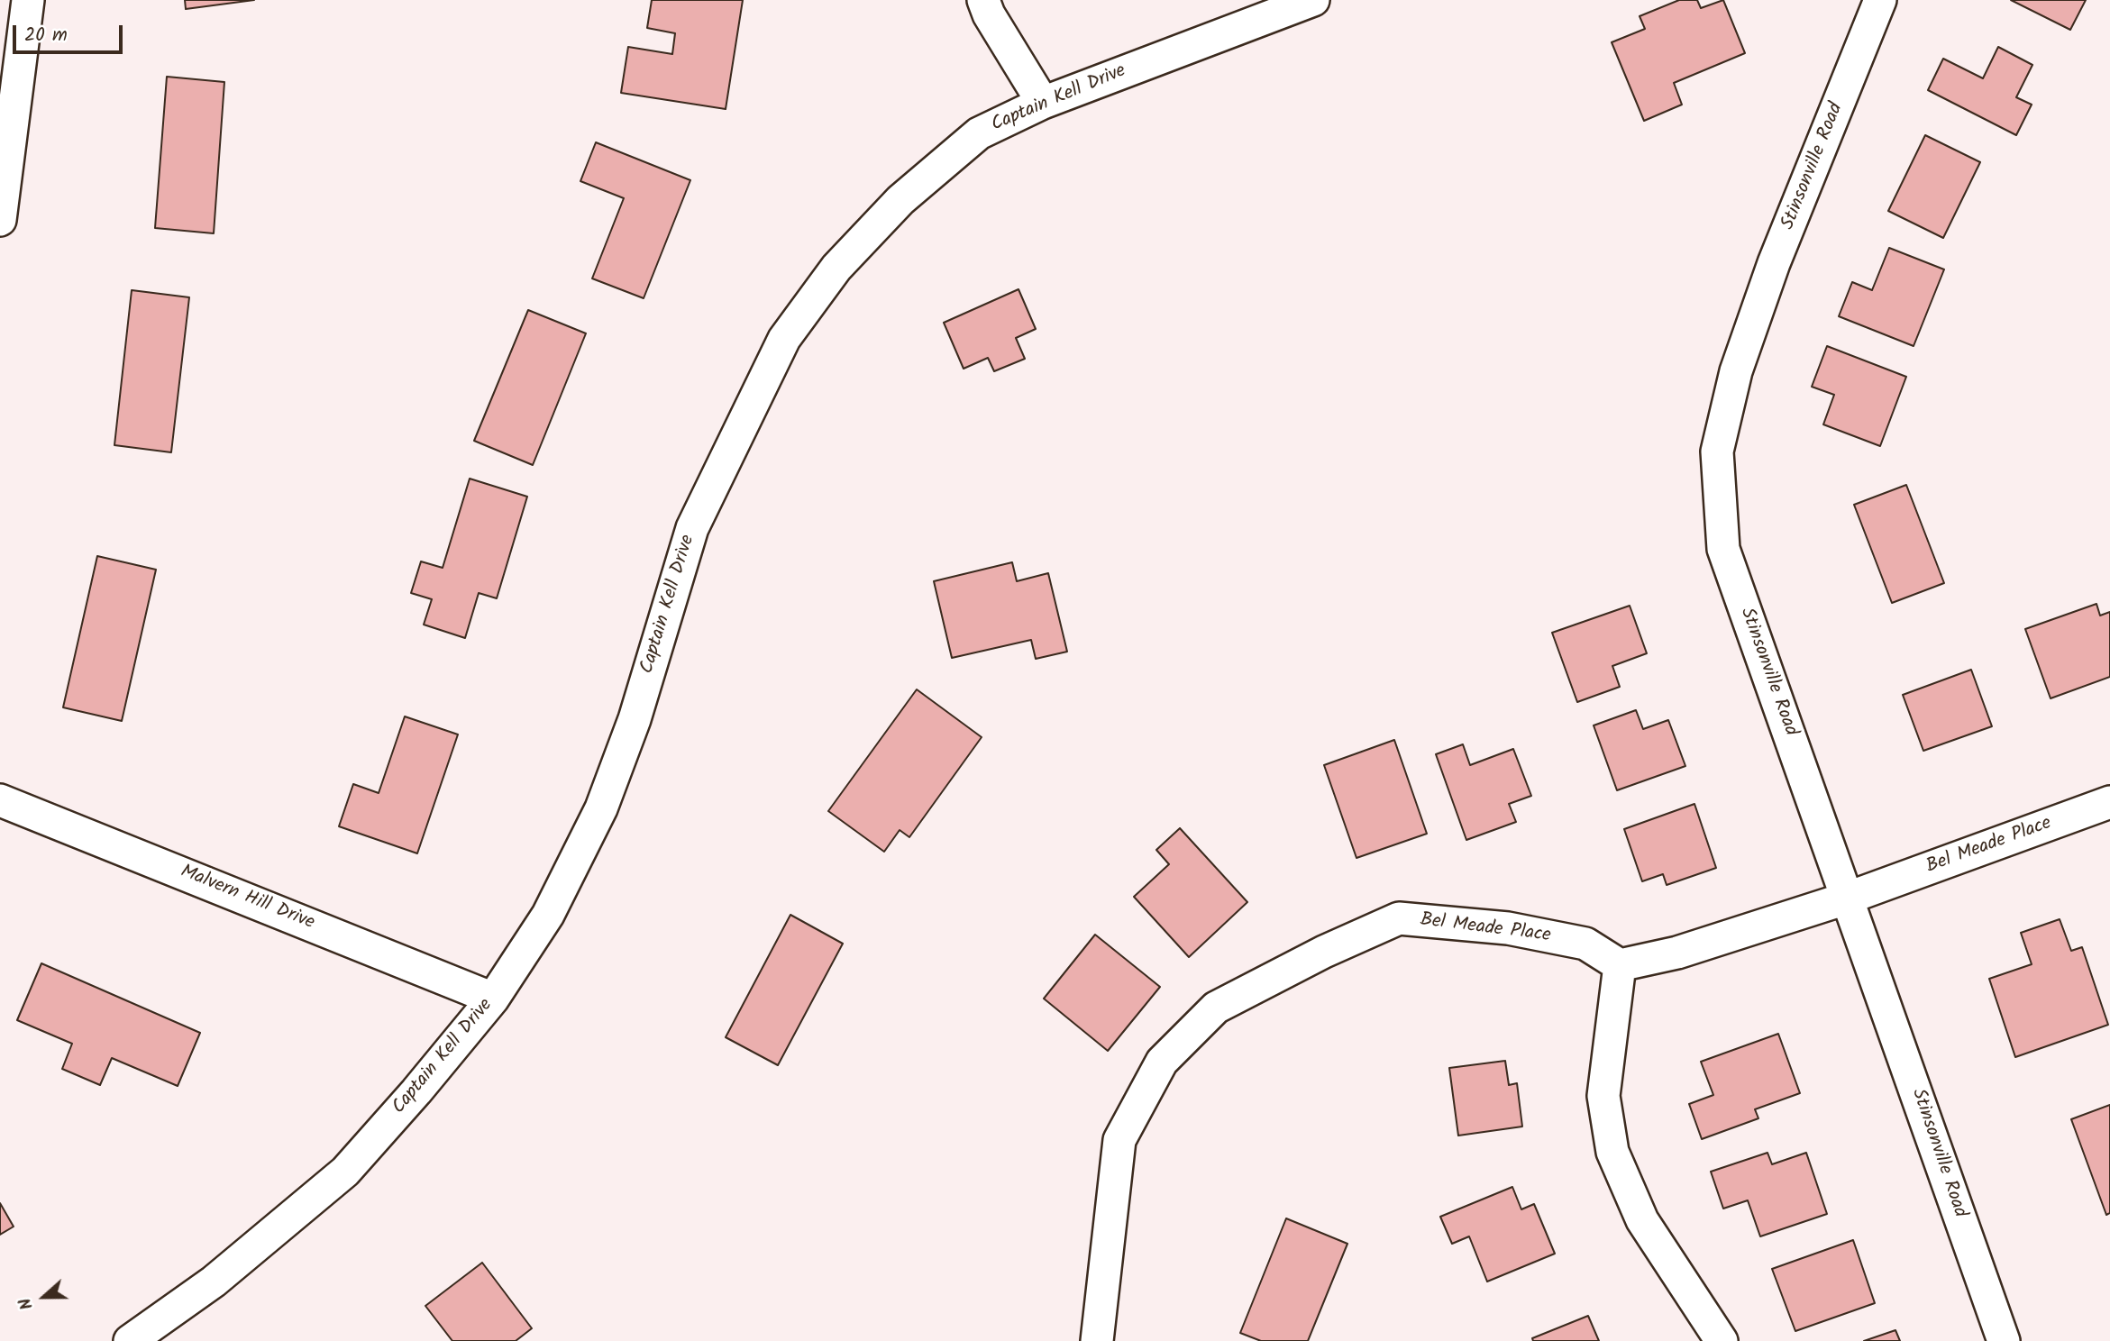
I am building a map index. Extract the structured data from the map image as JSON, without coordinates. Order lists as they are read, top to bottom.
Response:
{
  "streets": {
    "street": [
      "Captain Kell Drive",
      "Stinsonville Road",
      "Bel Meade Place",
      "Malvern Hill Drive"
    ]
  },
  "crossings": [
    ["Captain Kell Drive", "Malvern Hill Drive"],
    ["Stinsonville Road", "Bel Meade Place"]
  ],
  "scale_bar": "20 m",
  "north": "left"
}
